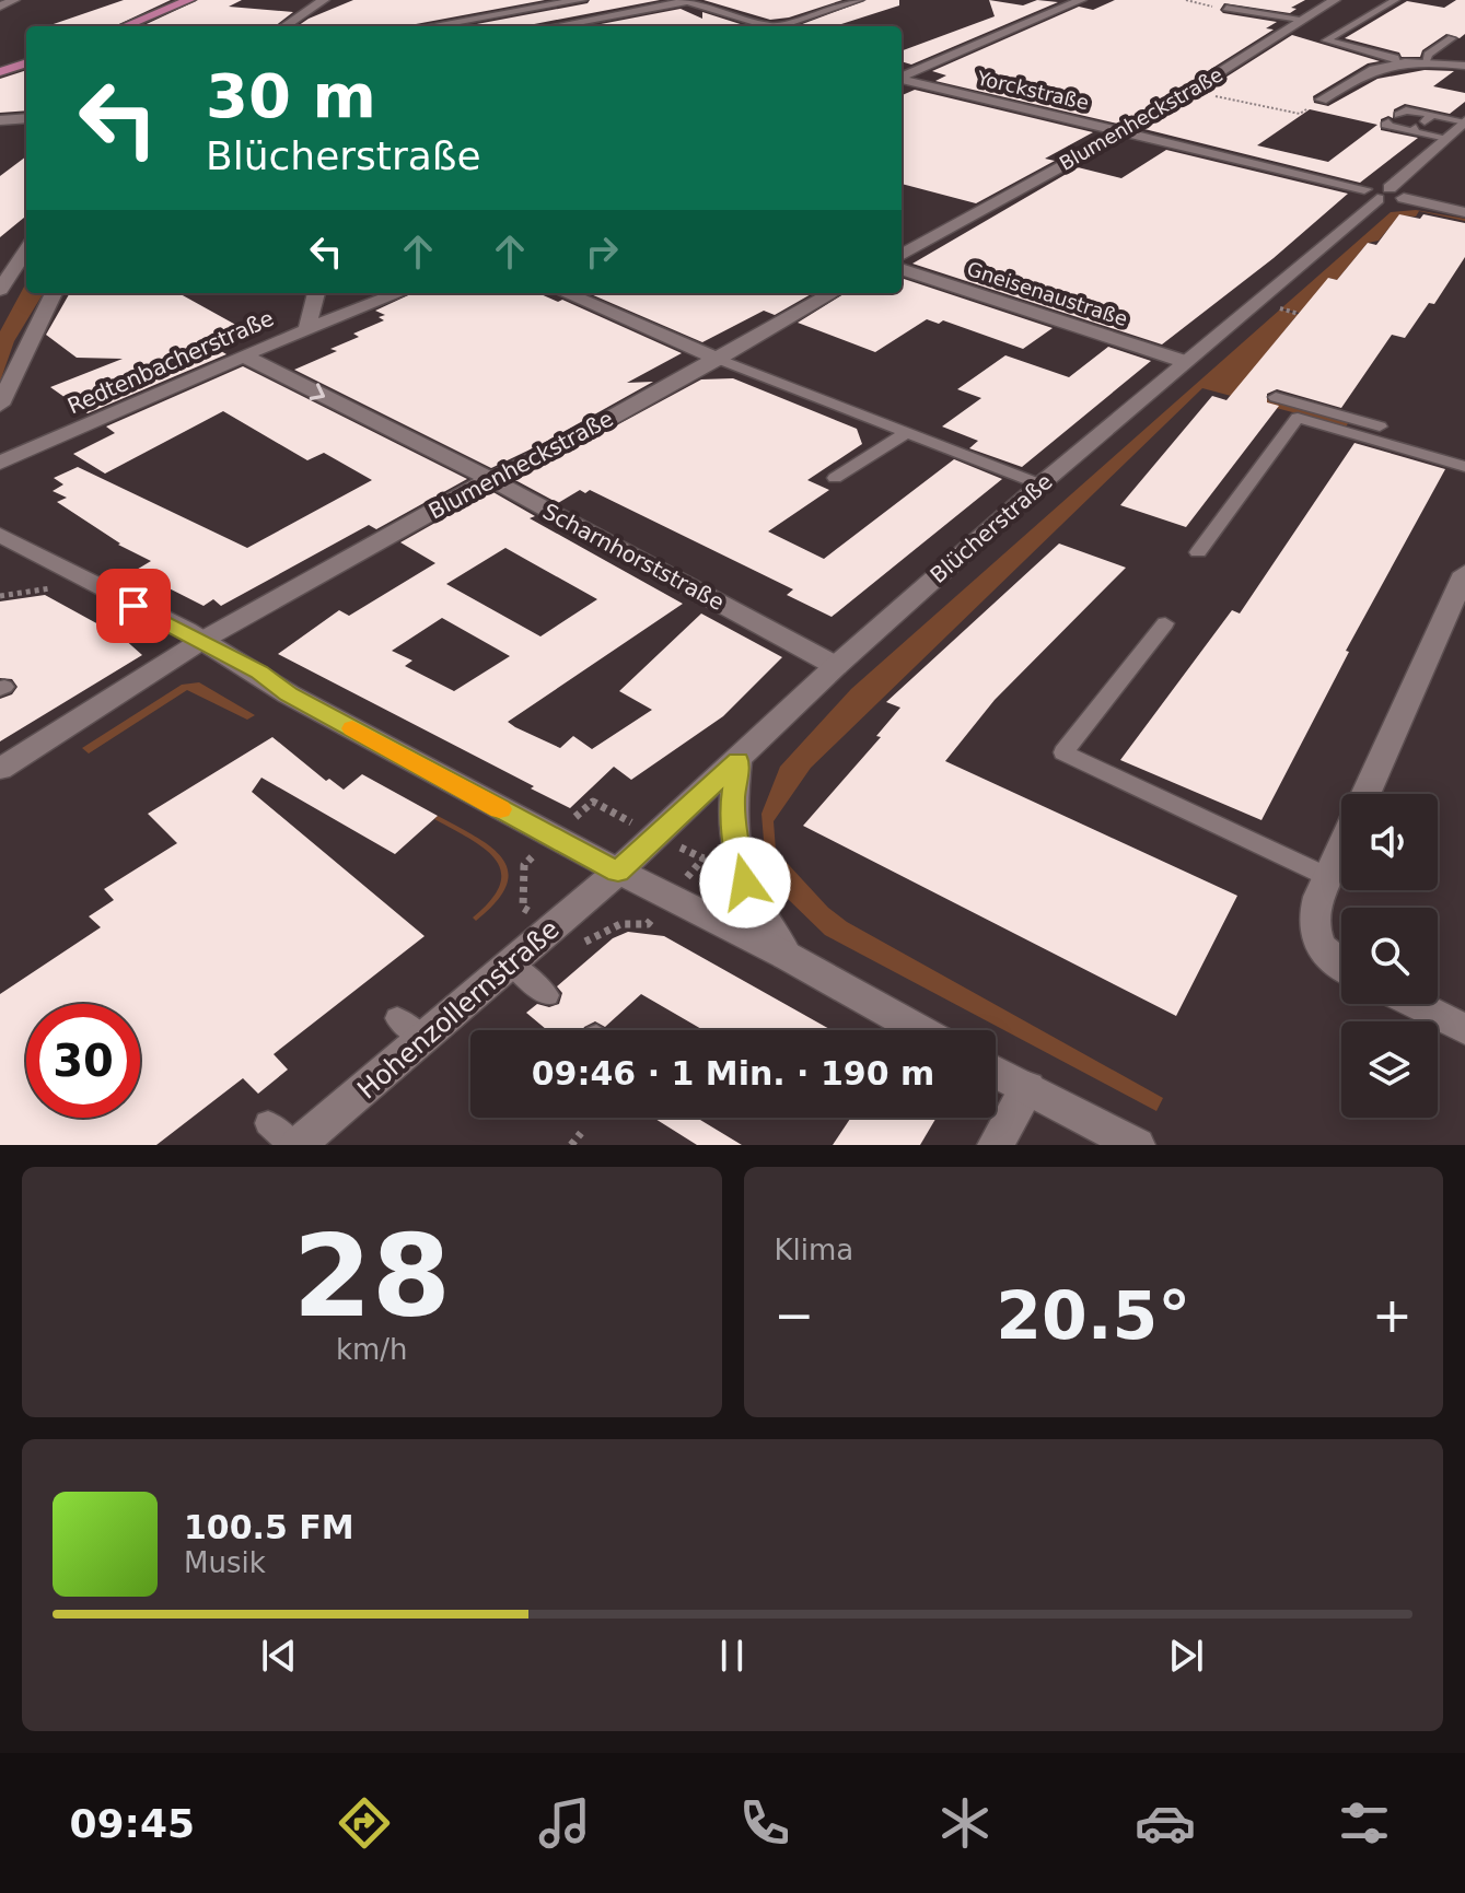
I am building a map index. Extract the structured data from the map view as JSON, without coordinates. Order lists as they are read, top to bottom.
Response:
{
  "streets": {
    "street": [
      "Yorckstraße",
      "Blumenheckstraße",
      "Gneisenaustraße",
      "Redtenbacherstraße",
      "Blücherstraße",
      "Scharnhorststraße",
      "Hohenzollernstraße"
    ]
  },
  "crossings": [
    ["Yorckstraße", "Blumenheckstraße"],
    ["Yorckstraße", "Blücherstraße"],
    ["Blumenheckstraße", "Scharnhorststraße"],
    ["Gneisenaustraße", "Blücherstraße"],
    ["Redtenbacherstraße", "Scharnhorststraße"],
    ["Blücherstraße", "Scharnhorststraße"],
    ["Blücherstraße", "Hohenzollernstraße"]
  ],
  "one_way": ["Scharnhorststraße"],
  "page": {
    "turn": ["30 m", "Blücherstraße"],
    "limit": "30",
    "trip": "09:46 · 1 Min. · 190 m",
    "tile": [
      ["28", "km/h"],
      "Klima"
    ],
    "heat": ["−", "20.5°", "+"],
    "song": ["100.5 FM", "Musik"],
    "tabs": "09:45"
  }
}
